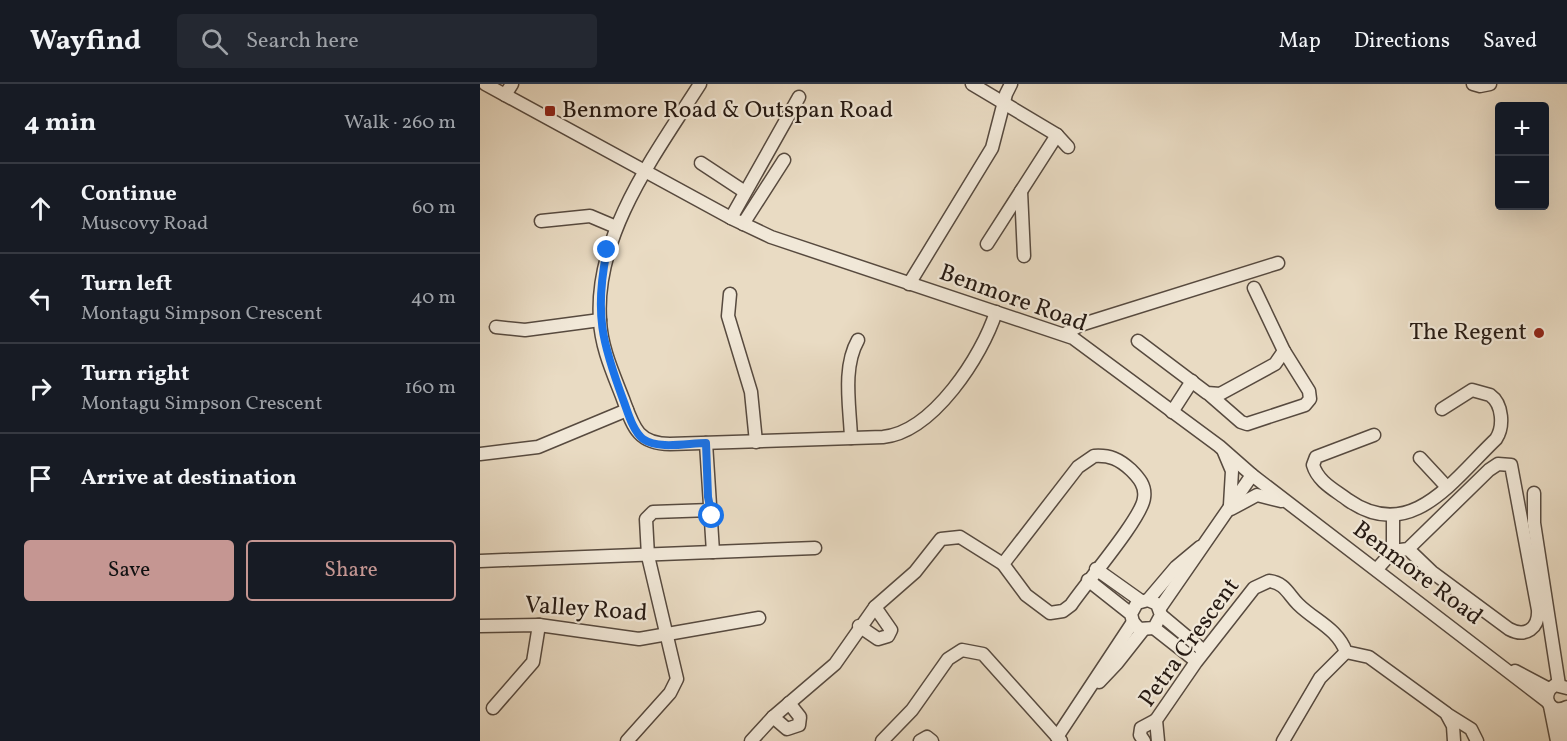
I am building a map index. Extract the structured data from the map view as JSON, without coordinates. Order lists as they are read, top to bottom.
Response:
{
  "streets": {
    "street": ["Benmore Road", "Valley Road", "Petra Crescent"]
  },
  "places": {
    "transit": ["Benmore Road & Outspan Road"],
    "other": ["The Regent"]
  },
  "page": {
    "header": "Wayfind",
    "search": "Search here",
    "nav": ["Map", "Directions", "Saved"],
    "heading": ["4 min", "Walk · 260 m"],
    "map_buttons": ["+", "−"],
    "list": [
      ["Continue", "Muscovy Road", "60 m"],
      ["Turn left", "Montagu Simpson Crescent", "40 m"],
      ["Turn right", "Montagu Simpson Crescent", "160 m"],
      "Arrive at destination"
    ],
    "buttons": ["Save", "Share"]
  }
}
